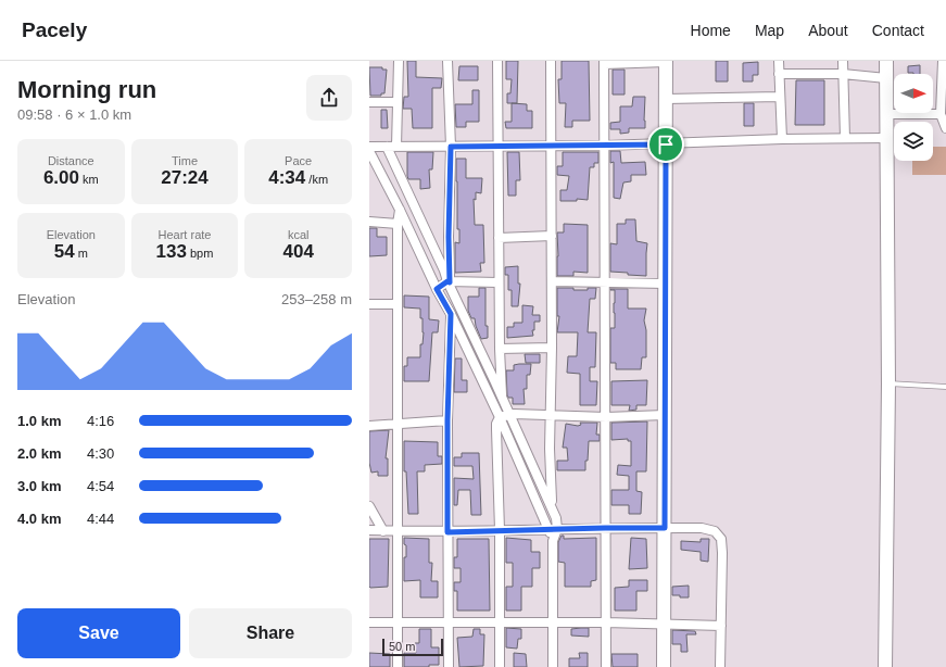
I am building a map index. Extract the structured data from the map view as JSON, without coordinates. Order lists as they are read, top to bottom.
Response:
{
  "scale_bar": "50 m",
  "north": "right",
  "page": {
    "header": "Pacely",
    "nav": [
      "Home",
      "Map",
      "About",
      "Contact"
    ],
    "heading": ["Morning run", "09:58 · 6 × 1.0 km"],
    "stats": [
      ["Distance", "6.00 km"],
      ["Time", "27:24"],
      ["Pace", "4:34 /km"],
      ["Elevation", "54 m"],
      ["Heart rate", "133 bpm"],
      ["kcal", "404"]
    ],
    "chart": ["Elevation", "253–258 m"],
    "list": [
      {
        "name": "1.0 km",
        "note": "4:16"
      },
      {
        "name": "2.0 km",
        "note": "4:30"
      },
      {
        "name": "3.0 km",
        "note": "4:54"
      },
      {
        "name": "4.0 km",
        "note": "4:44"
      }
    ],
    "buttons": ["Save", "Share"],
    "scale": "50 m"
  }
}
